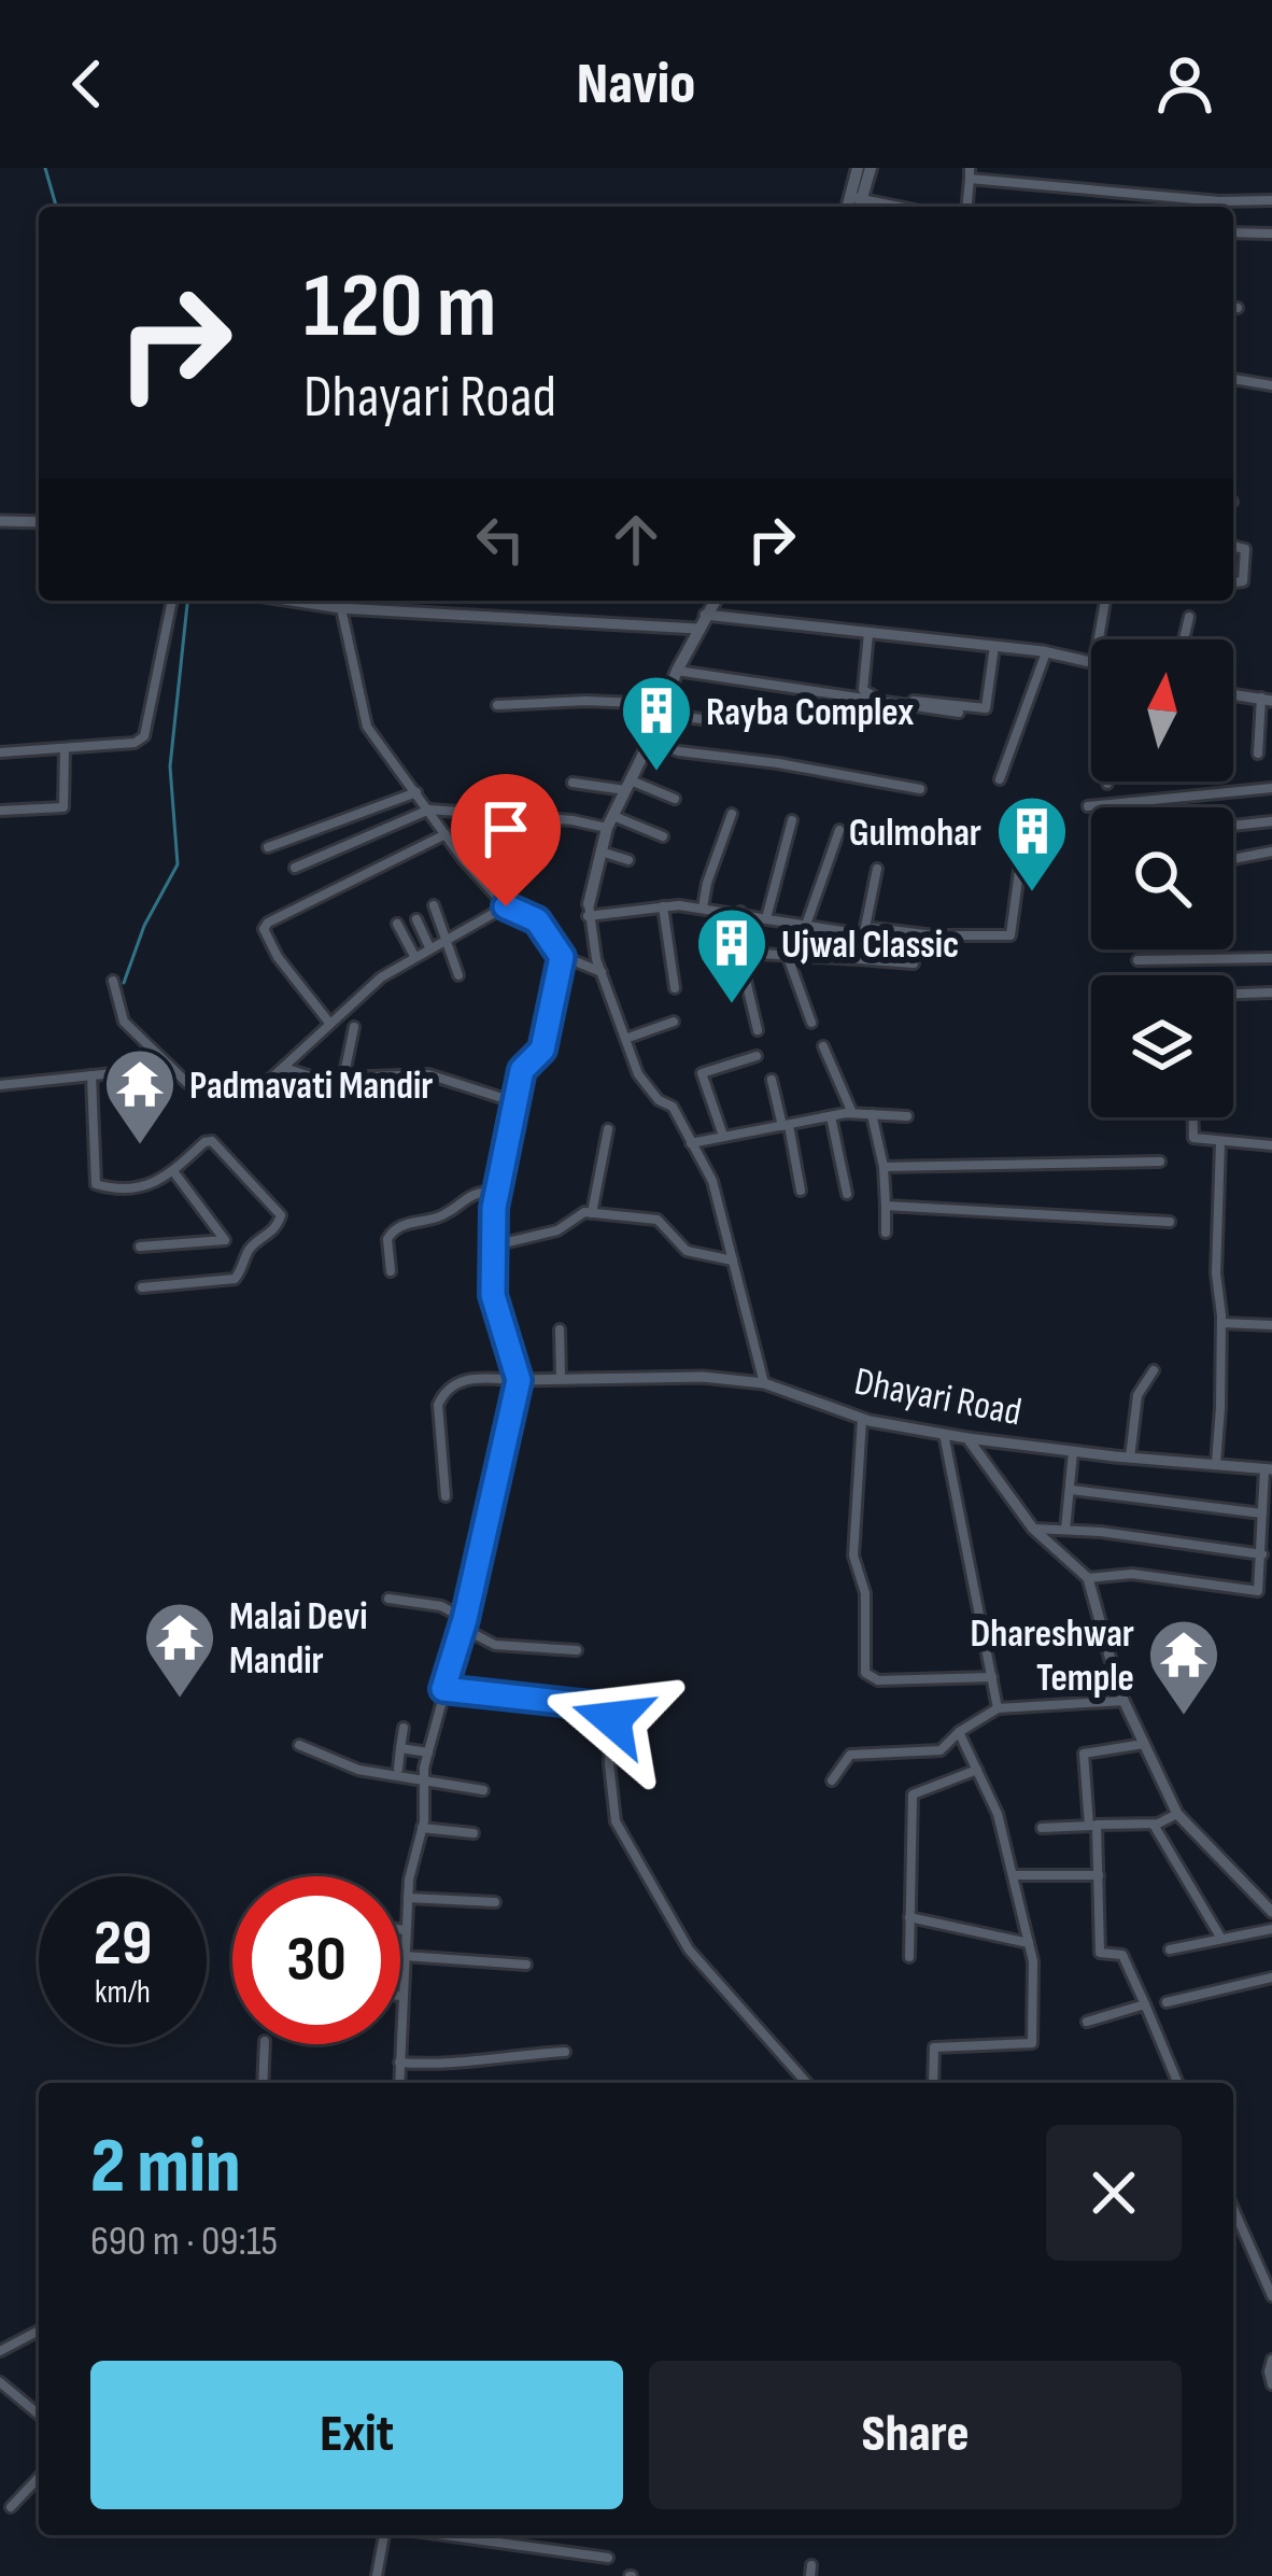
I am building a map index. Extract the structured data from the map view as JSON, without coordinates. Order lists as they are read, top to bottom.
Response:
{
  "streets": {
    "street": ["Dhayari Road"]
  },
  "places": {
    "building": ["Rayba Complex", "Gulmohar", "Ujwal Classic"],
    "temple": ["Padmavati Mandir", "Malai Devi Mandir", "Dhareshwar Temple"]
  },
  "north": "top",
  "page": {
    "header": "Navio",
    "turn": ["120 m", "Dhayari Road"],
    "speed": "29 km/h",
    "limit": "30",
    "heading": ["2 min", "690 m · 09:15"],
    "buttons": ["Exit", "Share"]
  }
}
